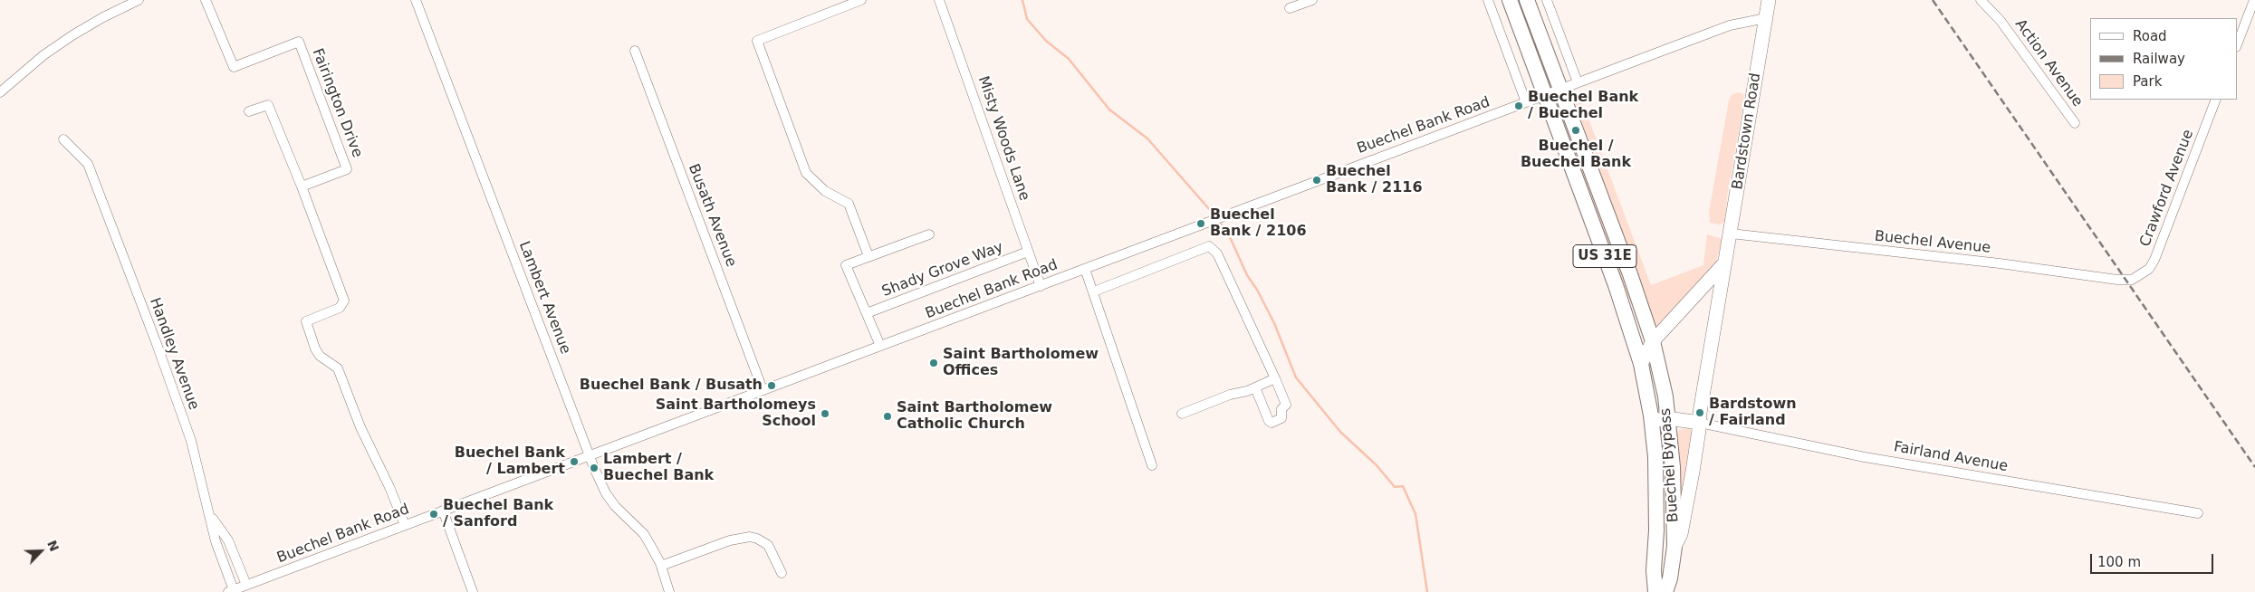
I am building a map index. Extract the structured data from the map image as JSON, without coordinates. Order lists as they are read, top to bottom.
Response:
{
  "streets": {
    "main road": ["Bardstown Road", "US 31E", "Buechel Bypass"],
    "street": [
      "Action Avenue",
      "Fairington Drive",
      "Buechel Bank Road",
      "Misty Woods Lane",
      "Crawford Avenue",
      "Busath Avenue",
      "Buechel Avenue",
      "Shady Grove Way",
      "Lambert Avenue",
      "Handley Avenue",
      "Fairland Avenue"
    ]
  },
  "crossings": [
    ["Buechel Bank Road", "Bardstown Road"],
    ["Buechel Bank Road", "Misty Woods Lane"],
    ["Buechel Bank Road", "Busath Avenue"],
    ["Buechel Bank Road", "Lambert Avenue"],
    ["Buechel Bank Road", "Handley Avenue"],
    ["Buechel Bank Road", "Buechel Bypass"],
    ["Bardstown Road", "Buechel Avenue"],
    ["Bardstown Road", "Fairland Avenue"],
    ["Bardstown Road", "Buechel Bypass"],
    ["Misty Woods Lane", "Shady Grove Way"],
    ["Crawford Avenue", "Buechel Avenue"],
    ["US 31E", "Buechel Bypass"]
  ],
  "places": [
    "Buechel Bank / Buechel",
    "Buechel / Buechel Bank",
    "Buechel Bank / 2116",
    "Buechel Bank / 2106",
    "Saint Bartholomew Offices",
    "Buechel Bank / Busath",
    "Bardstown / Fairland",
    "Saint Bartholomeys School",
    "Saint Bartholomew Catholic Church",
    "Buechel Bank / Lambert",
    "Lambert / Buechel Bank",
    "Buechel Bank / Sanford"
  ],
  "legend": ["Road", "Railway", "Park"],
  "scale_bar": "100 m",
  "north": "top right"
}
